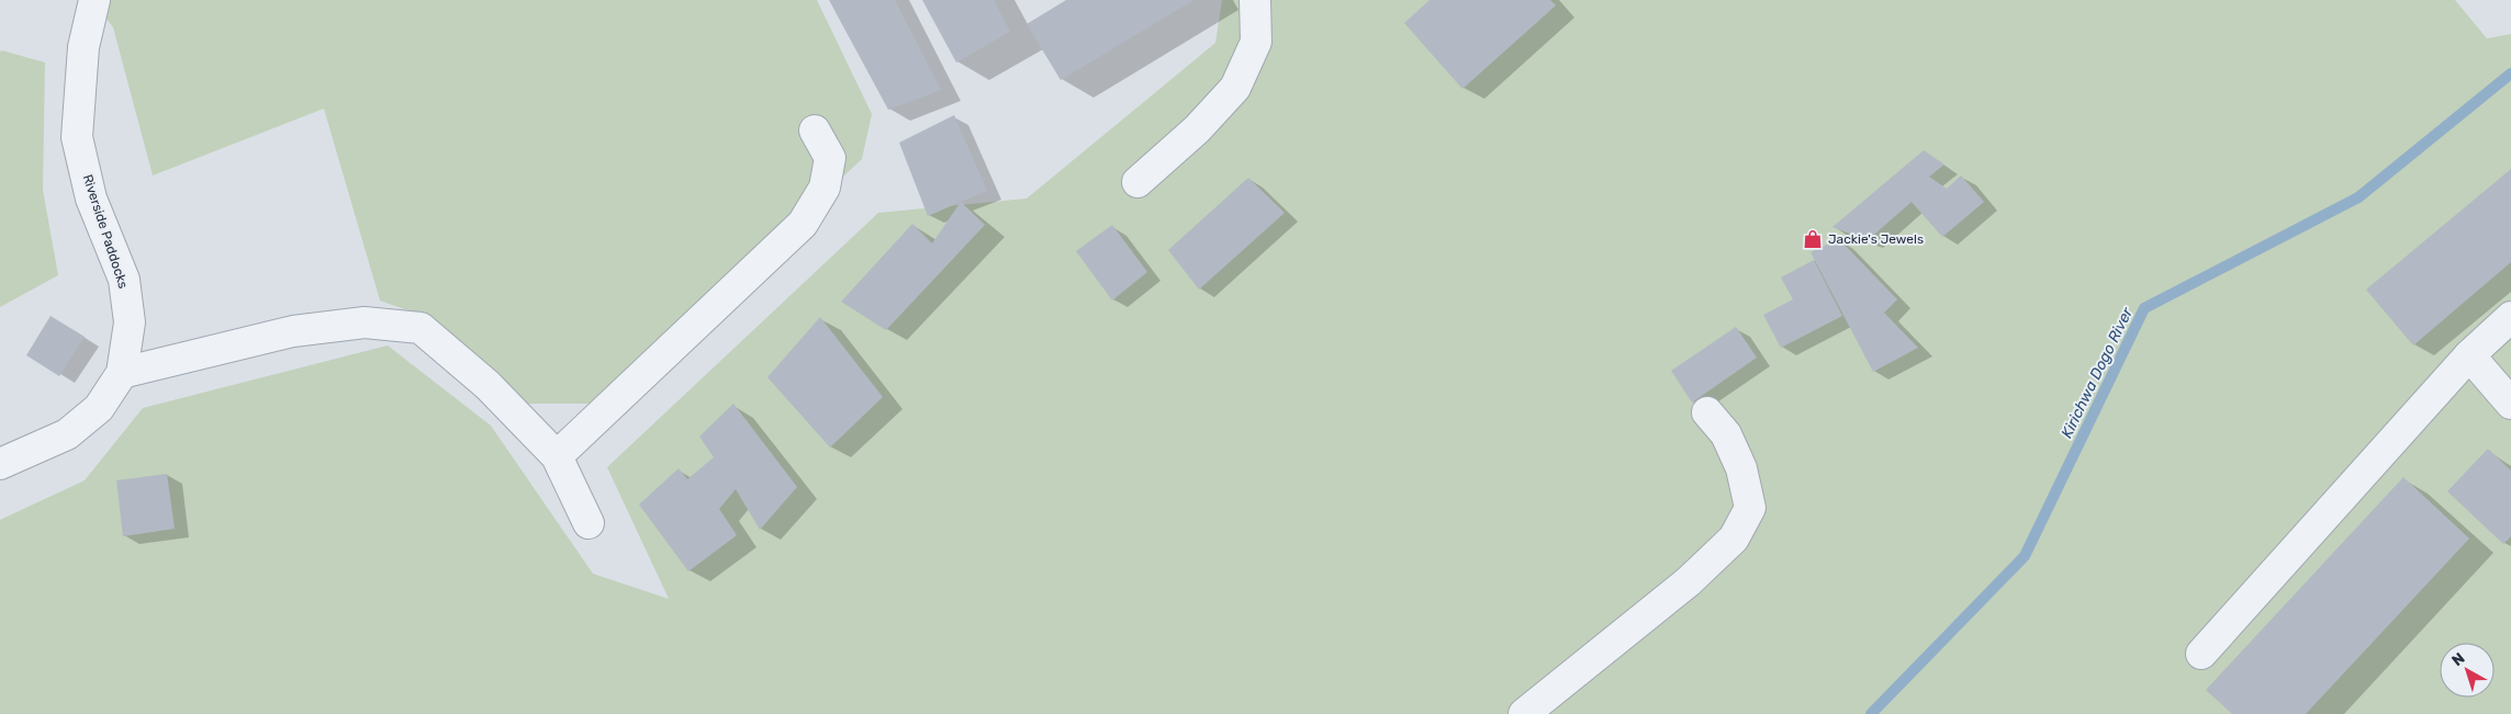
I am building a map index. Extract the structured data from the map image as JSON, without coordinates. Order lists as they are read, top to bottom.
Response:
{
  "streets": {
    "street": ["Riverside Paddocks"]
  },
  "water": ["Kirichwa Dogo River"],
  "places": {
    "shop": ["Jackie's Jewels"]
  },
  "north": "top left"
}
